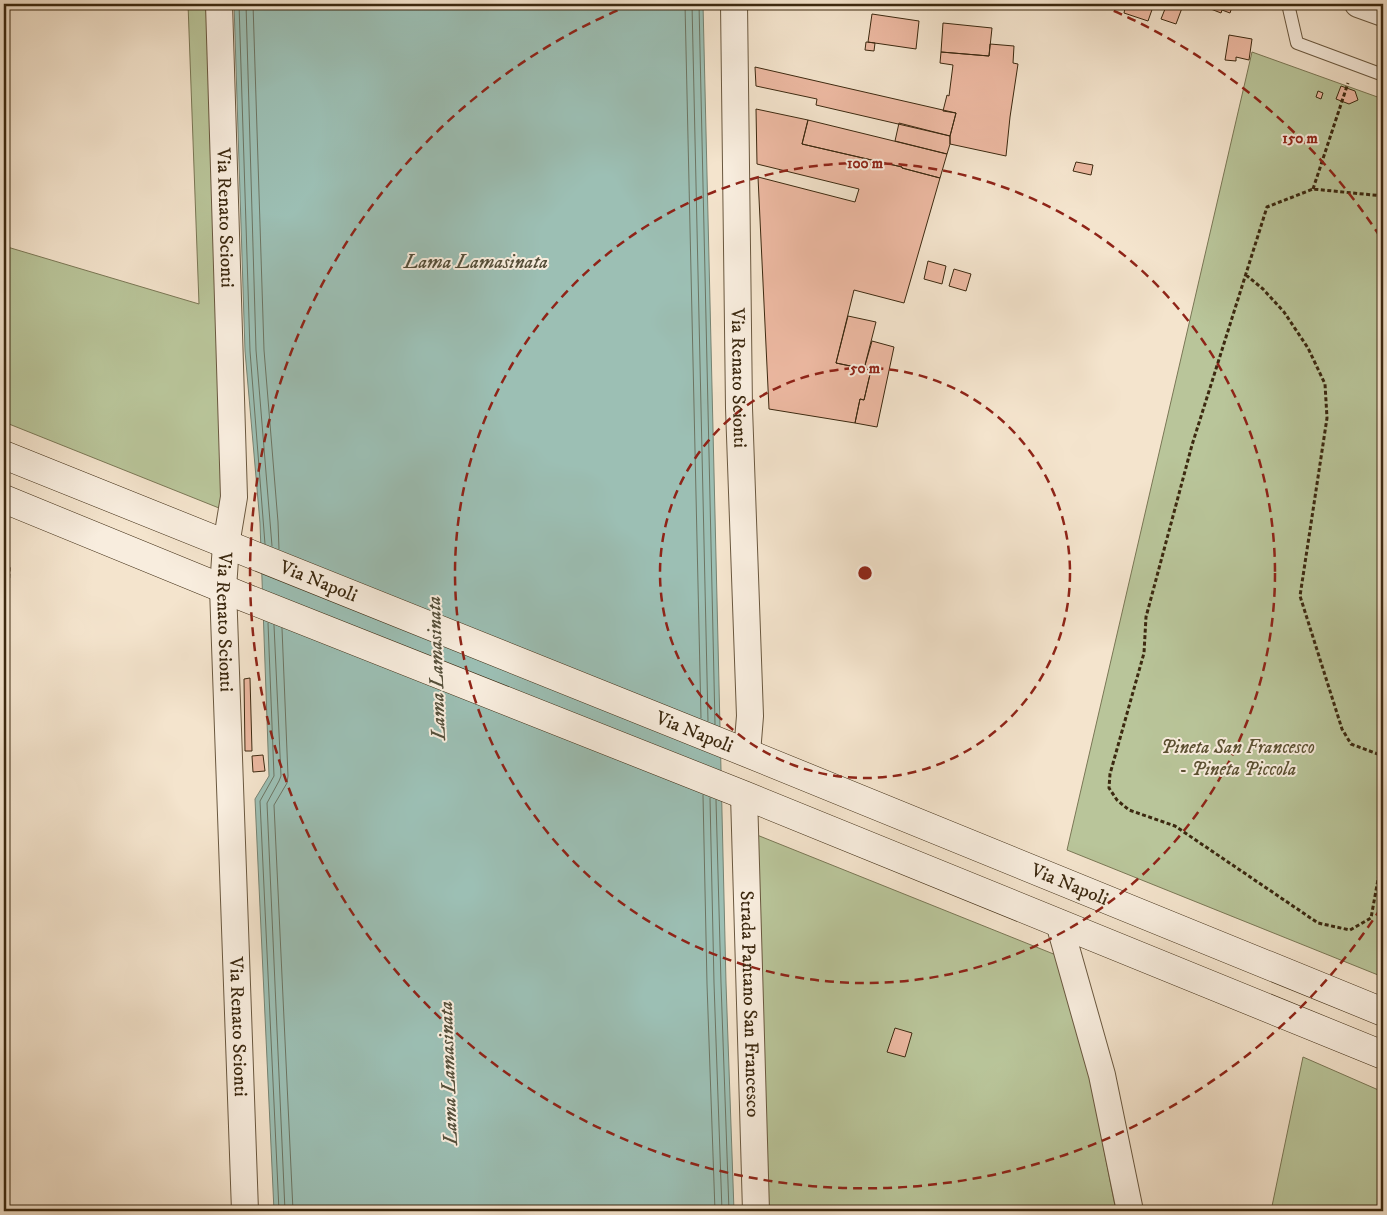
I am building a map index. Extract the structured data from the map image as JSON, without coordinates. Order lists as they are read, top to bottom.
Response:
{
  "streets": {
    "main road": ["Via Napoli"],
    "street": ["Via Renato Scionti", "Strada Pantano San Francesco"]
  },
  "crossings": [
    ["Via Renato Scionti", "Via Napoli"]
  ],
  "water": ["Lama Lamasinata"],
  "parks": ["Pineta San Francesco - Pineta Piccola"],
  "rings": ["150 m", "100 m", "50 m"]
}
